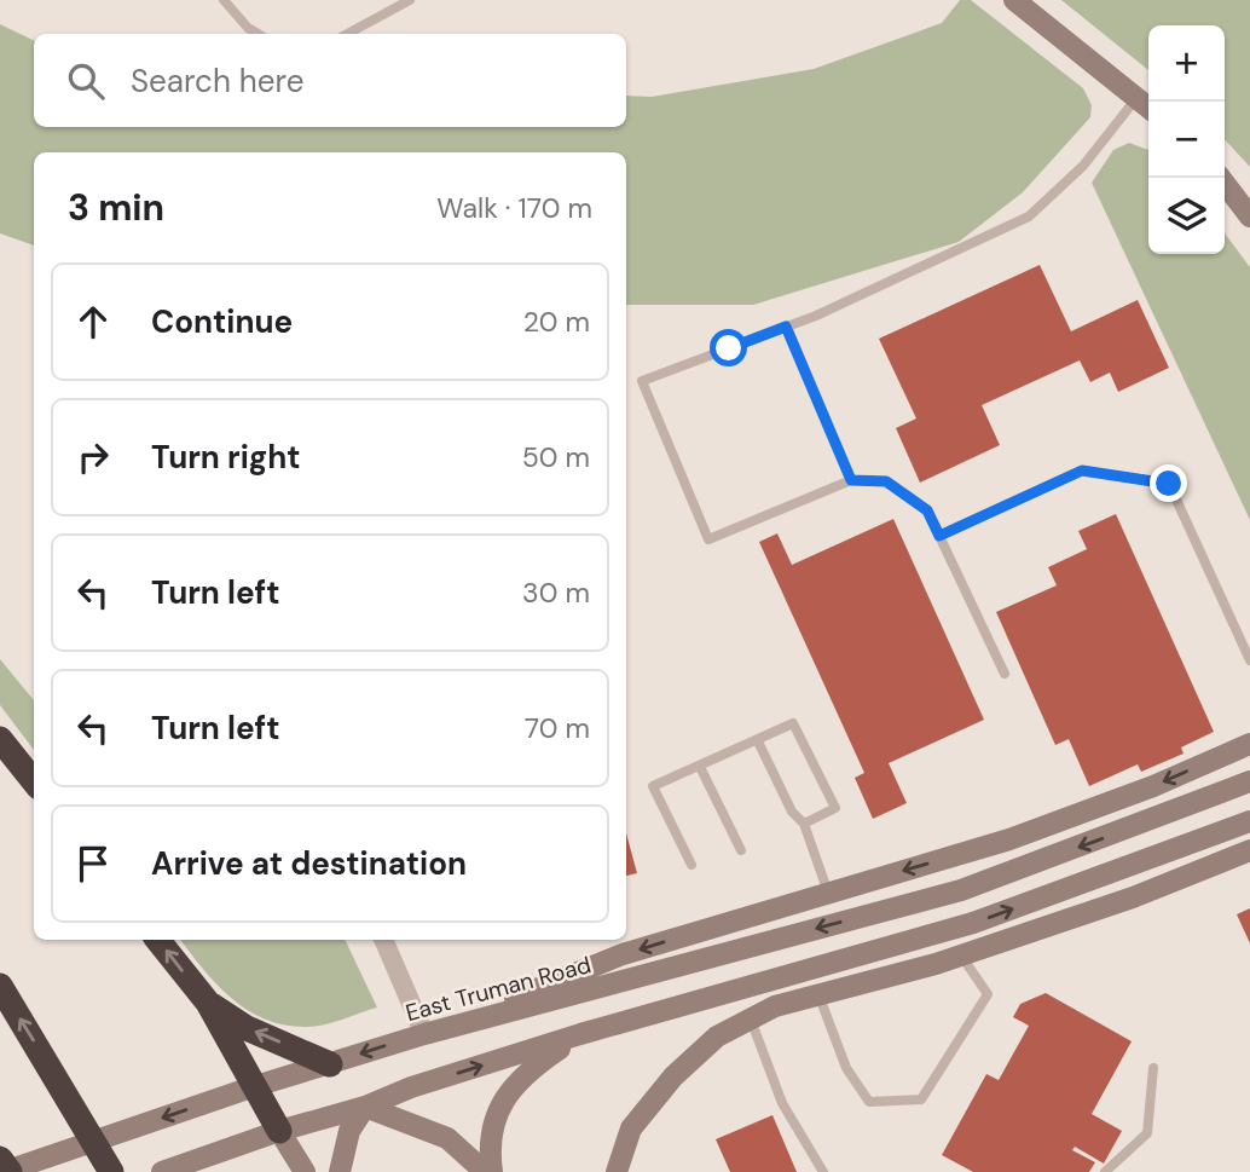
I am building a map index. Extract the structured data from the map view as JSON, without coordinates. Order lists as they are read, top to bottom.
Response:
{
  "streets": {
    "main road": ["East Truman Road"]
  },
  "page": {
    "map_buttons": ["+", "−"],
    "search": "Search here",
    "heading": ["3 min", "Walk · 170 m"],
    "list": [
      ["Continue", "20 m"],
      ["Turn right", "50 m"],
      ["Turn left", "30 m"],
      ["Turn left", "70 m"],
      "Arrive at destination"
    ]
  }
}
